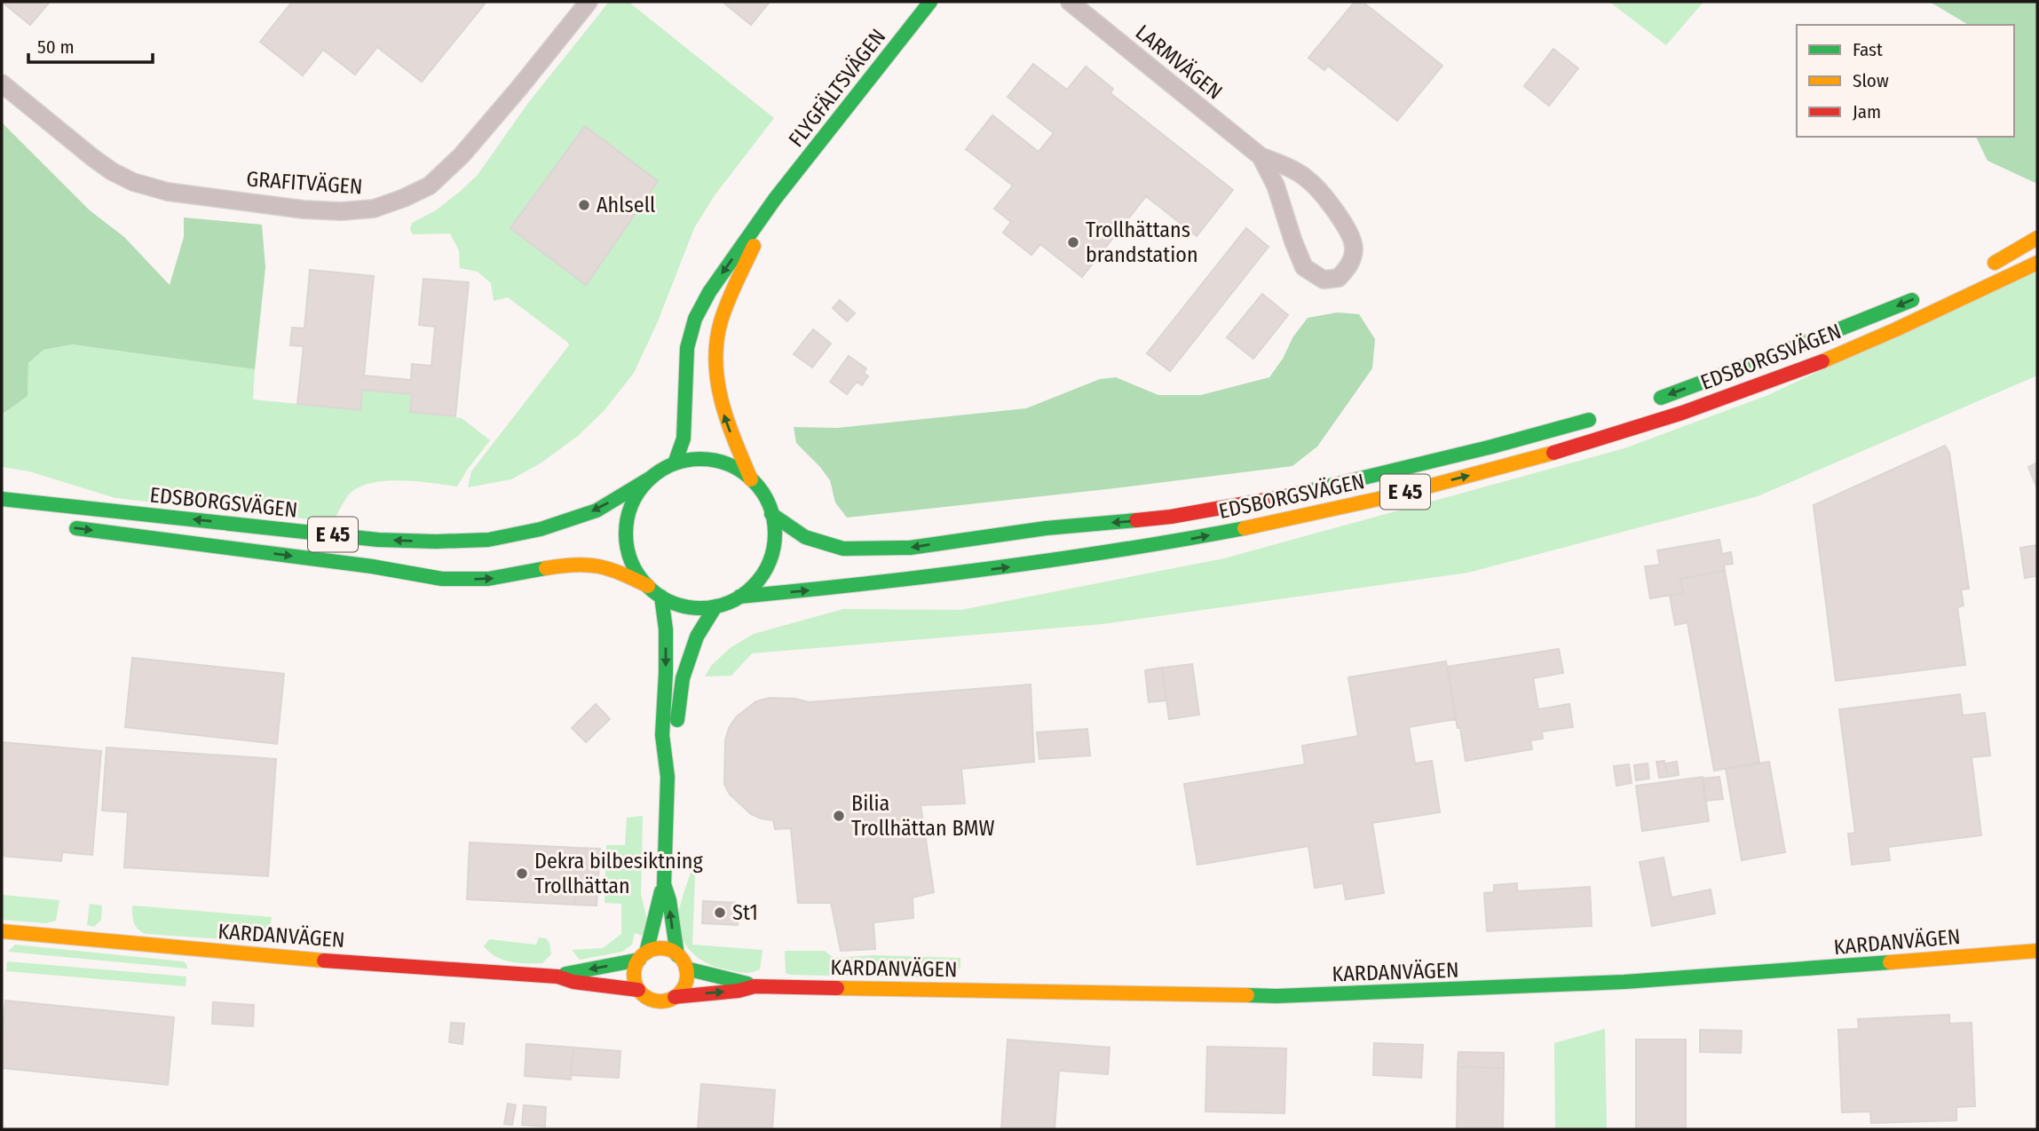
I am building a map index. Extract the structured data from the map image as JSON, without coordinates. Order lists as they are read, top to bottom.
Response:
{
  "streets": {
    "main road": [
      "FLYGFÄLTSVÄGEN",
      "EDSBORGSVÄGEN",
      "E 45",
      "KARDANVÄGEN"
    ],
    "street": ["LARMVÄGEN", "GRAFITVÄGEN"]
  },
  "crossings": [
    ["FLYGFÄLTSVÄGEN", "EDSBORGSVÄGEN"],
    ["FLYGFÄLTSVÄGEN", "E 45"],
    ["EDSBORGSVÄGEN", "E 45"]
  ],
  "places": [
    "Ahlsell",
    "Trollhättans brandstation",
    "Bilia Trollhättan BMW",
    "Dekra bilbesiktning Trollhättan",
    "St1"
  ],
  "legend": ["Fast", "Slow", "Jam"],
  "scale_bar": "50 m"
}
